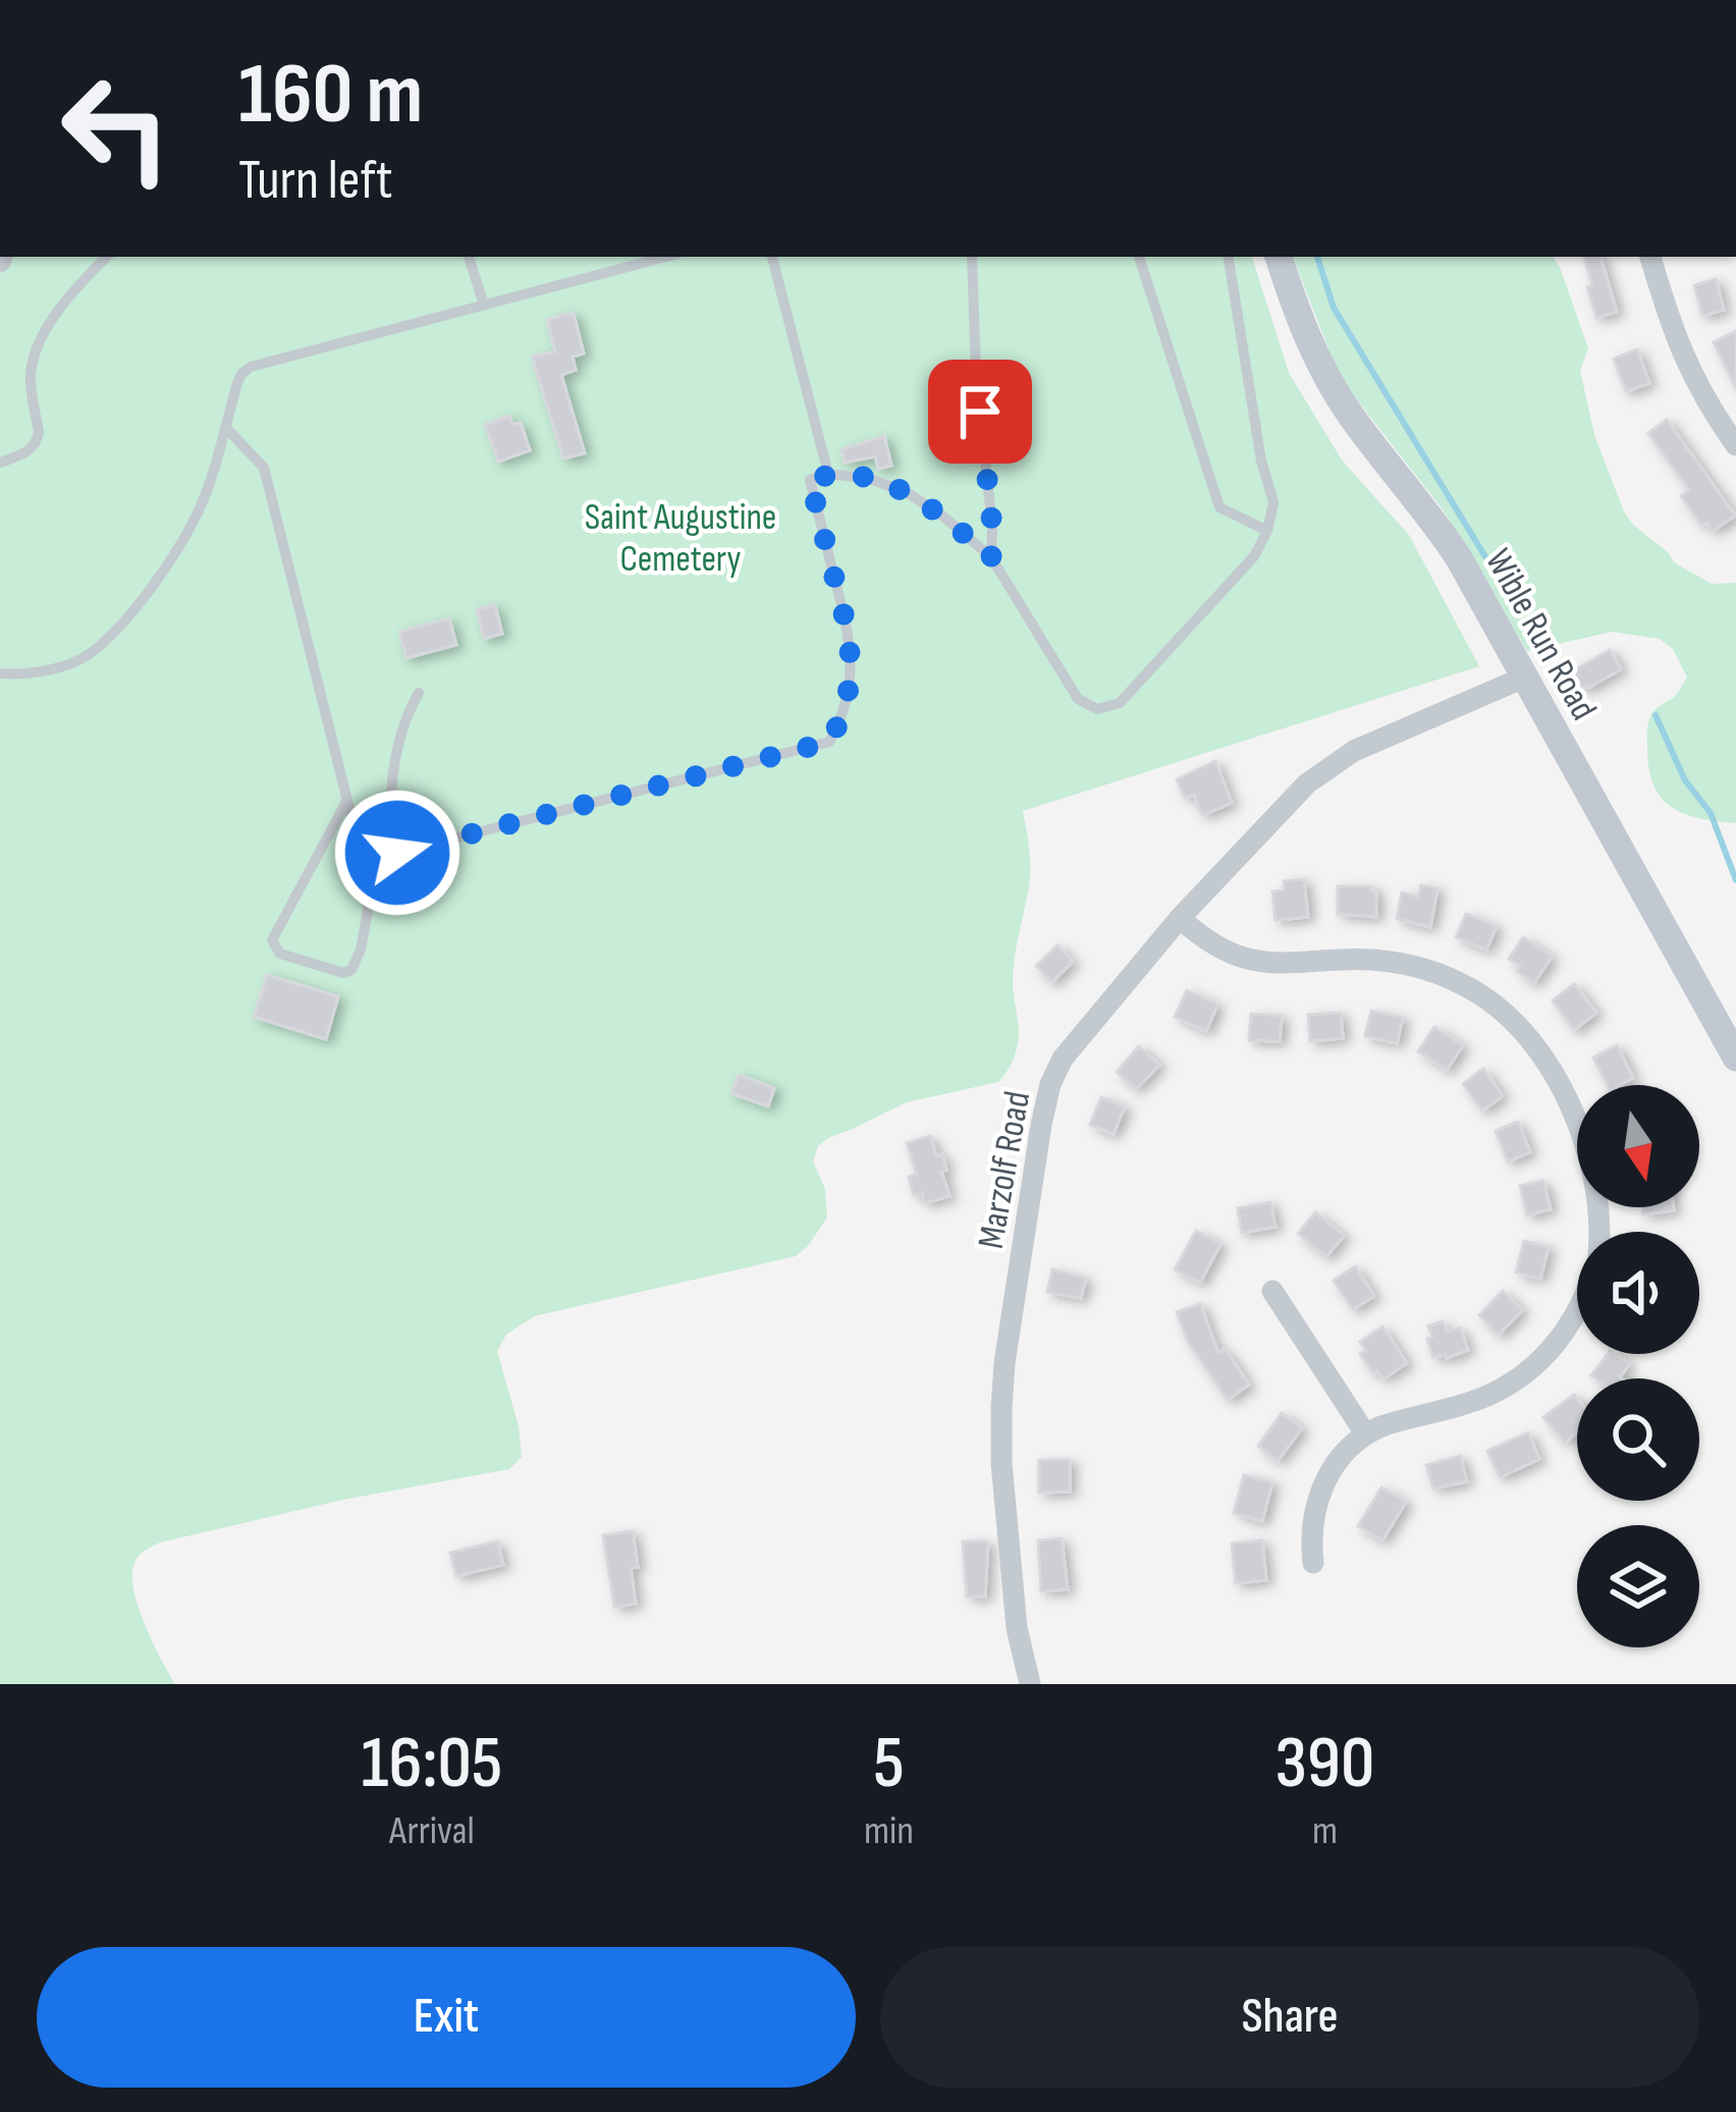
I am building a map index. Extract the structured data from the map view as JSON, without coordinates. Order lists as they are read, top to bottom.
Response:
{
  "streets": {
    "street": ["Wible Run Road", "Marzolf Road"]
  },
  "crossings": [
    ["Wible Run Road", "Marzolf Road"]
  ],
  "parks": ["Saint Augustine Cemetery"],
  "north": "bottom",
  "page": {
    "turn": ["160 m", "Turn left"],
    "eta": [
      "16:05",
      "Arrival",
      "5",
      "min",
      "390",
      "m"
    ],
    "buttons": ["Exit", "Share"]
  }
}
